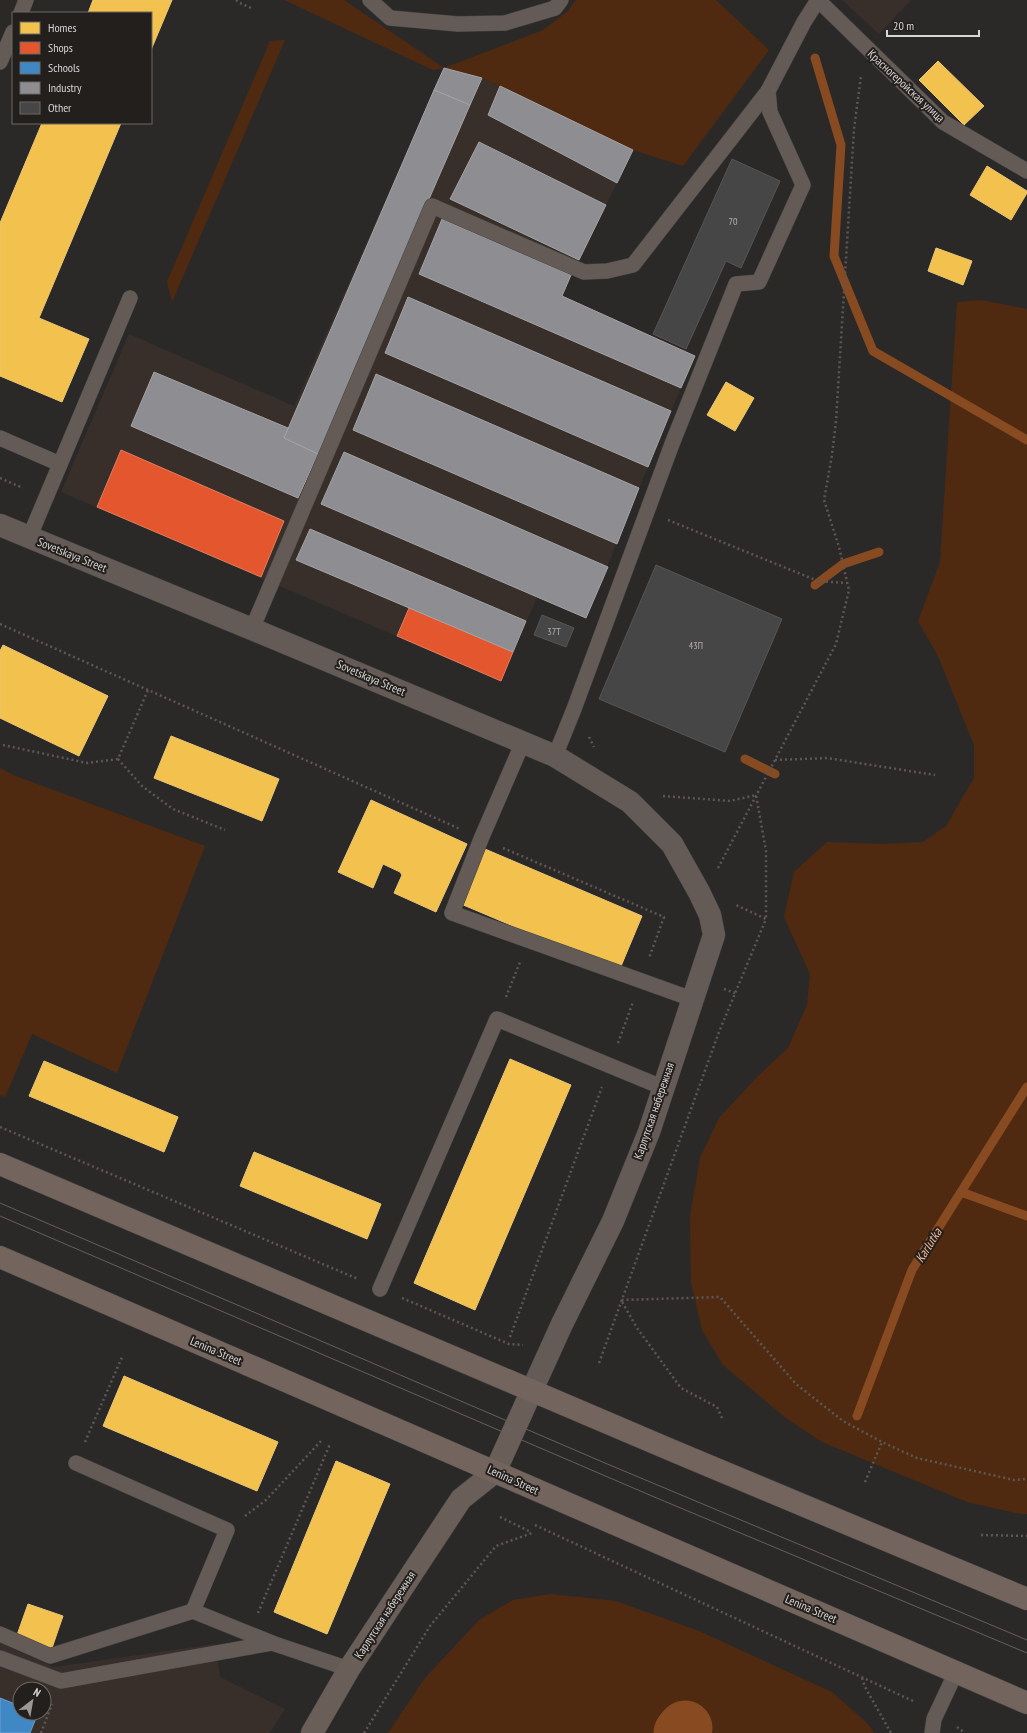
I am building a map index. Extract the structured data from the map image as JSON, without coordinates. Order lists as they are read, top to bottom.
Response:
{
  "streets": {
    "main road": ["Карлутская набережная", "Lenina Street"],
    "street": ["Sovetskaya Street"],
    "lane": ["Красногеройская улица"]
  },
  "crossings": [
    ["Sovetskaya Street", "Карлутская набережная"],
    ["Карлутская набережная", "Lenina Street"]
  ],
  "water": ["Karlutka"],
  "house_numbers": ["70", "37Т", "43П"],
  "legend": [
    "Homes",
    "Shops",
    "Schools",
    "Industry",
    "Other"
  ],
  "scale_bar": "20 m",
  "north": "top right"
}
